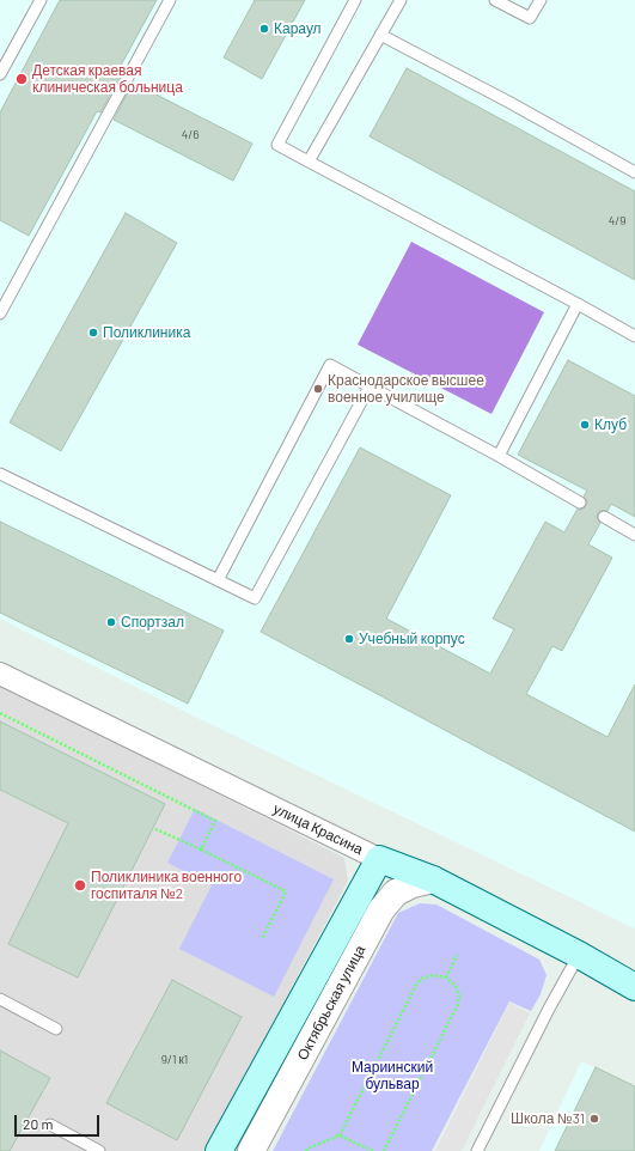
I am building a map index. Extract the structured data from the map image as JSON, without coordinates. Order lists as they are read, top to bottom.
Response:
{
  "streets": {
    "main road": ["улица Красина", "Октябрьская улица"]
  },
  "crossings": [
    ["улица Красина", "Октябрьская улица"]
  ],
  "parks": ["Мариинский бульвар"],
  "places": [
    "Караул",
    "Детская краевая клиническая больница",
    "Поликлиника",
    "Краснодарское высшее военное училище",
    "Клуб",
    "Спортзал",
    "Учебный корпус",
    "Поликлиника военного госпиталя №2",
    "Школа №31"
  ],
  "house_numbers": ["4/6", "4/9", "9/1 к1"],
  "scale_bar": "20 m"
}
